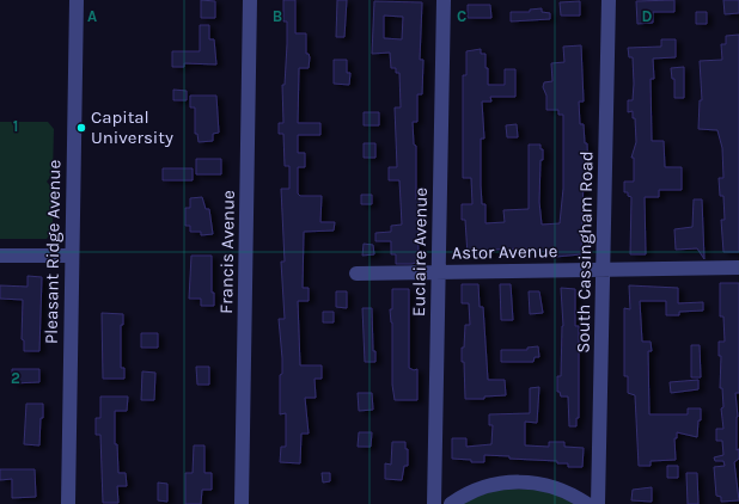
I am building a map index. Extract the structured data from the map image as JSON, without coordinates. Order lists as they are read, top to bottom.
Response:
{
  "streets": {
    "street": [
      "Pleasant Ridge Avenue",
      "Francis Avenue",
      "Euclaire Avenue",
      "Astor Avenue",
      "South Cassingham Road"
    ]
  },
  "crossings": [
    ["Euclaire Avenue", "Astor Avenue"],
    ["Astor Avenue", "South Cassingham Road"]
  ],
  "places": ["Capital University"],
  "grid": {
    "columns": [
      "A",
      "B",
      "C",
      "D"
    ],
    "rows": ["1", "2"]
  }
}
